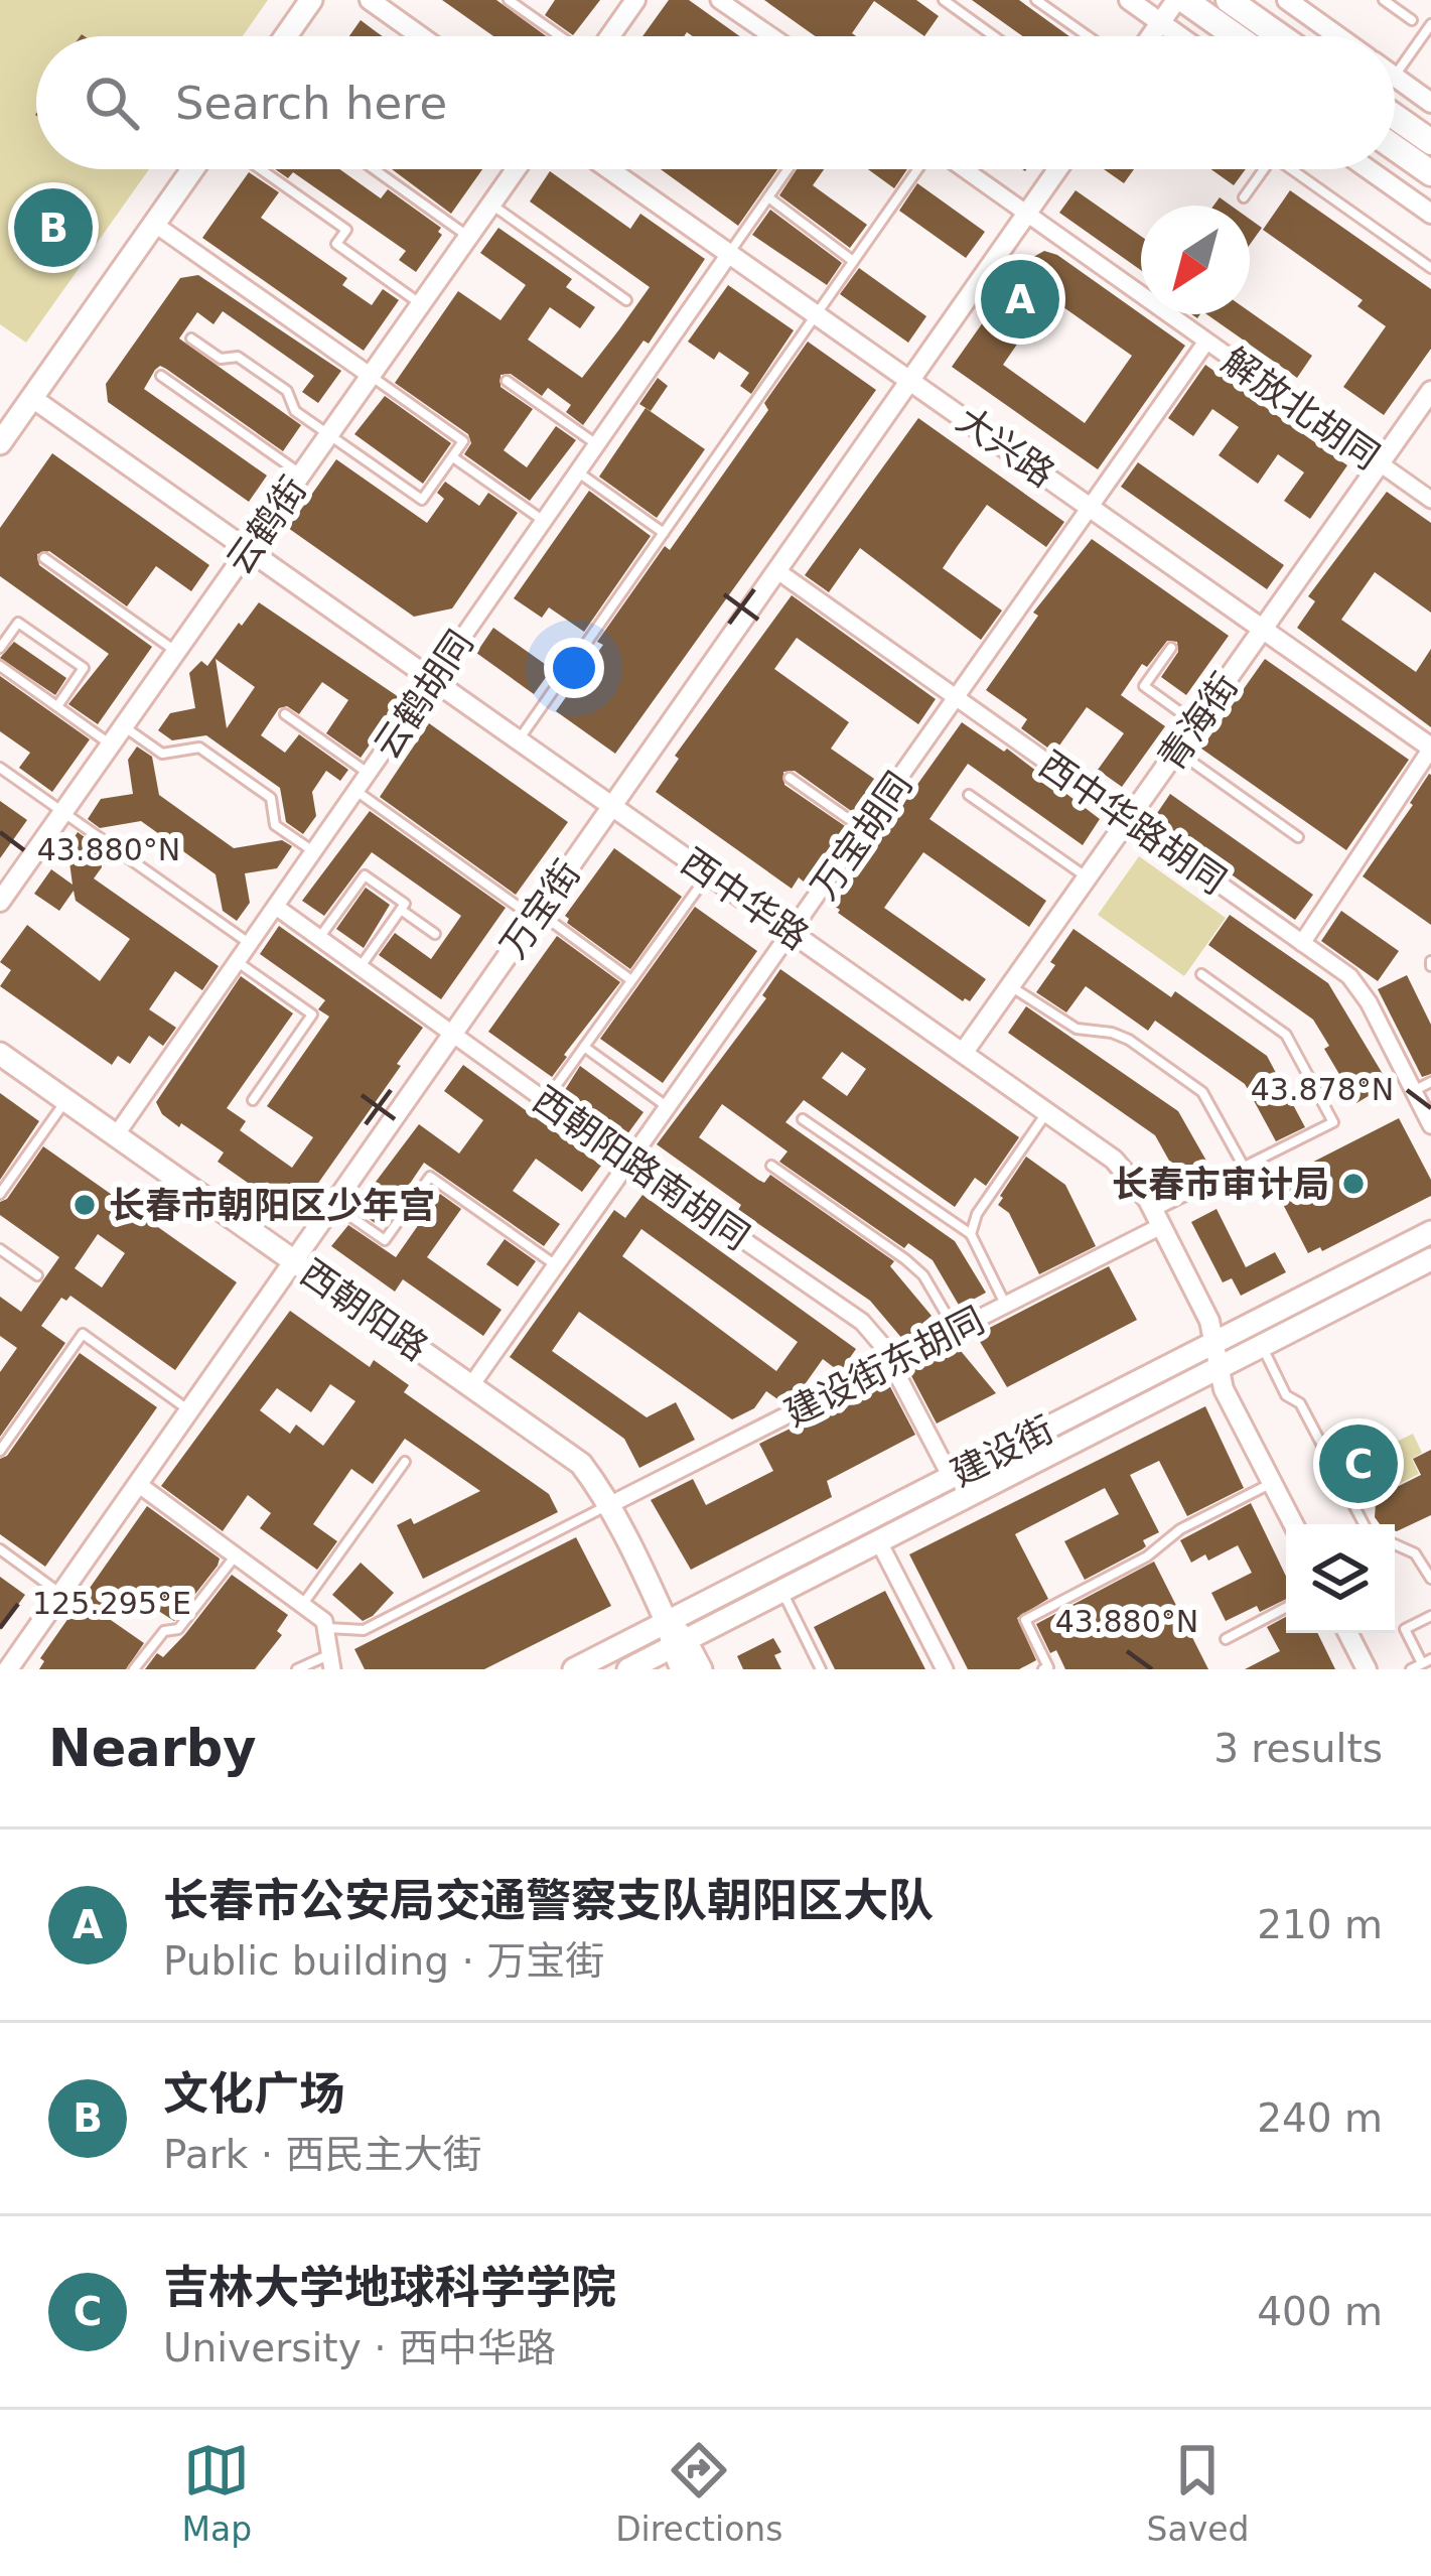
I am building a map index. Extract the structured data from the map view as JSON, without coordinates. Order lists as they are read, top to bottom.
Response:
{
  "streets": {
    "main road": ["西朝阳路", "建设街"],
    "street": [
      "解放北胡同",
      "大兴路",
      "云鹤街",
      "云鹤胡同",
      "青海街",
      "西中华路胡同",
      "万宝胡同",
      "西中华路",
      "万宝街",
      "西朝阳路南胡同",
      "建设街东胡同"
    ]
  },
  "crossings": [
    ["解放北胡同", "青海街"],
    ["解放北胡同", "万宝胡同"],
    ["解放北胡同", "万宝街"],
    ["大兴路", "云鹤胡同"],
    ["大兴路", "青海街"],
    ["大兴路", "万宝胡同"],
    ["大兴路", "万宝街"],
    ["云鹤街", "西中华路"],
    ["云鹤胡同", "西中华路"],
    ["云鹤胡同", "西朝阳路南胡同"],
    ["云鹤胡同", "西朝阳路"],
    ["青海街", "西中华路胡同"],
    ["青海街", "西中华路"],
    ["西中华路胡同", "万宝胡同"],
    ["西中华路胡同", "万宝街"],
    ["万宝胡同", "西中华路"],
    ["万宝胡同", "西朝阳路南胡同"],
    ["万宝胡同", "西朝阳路"],
    ["西中华路", "万宝街"],
    ["西中华路", "建设街东胡同"],
    ["西中华路", "建设街"],
    ["万宝街", "西朝阳路南胡同"],
    ["万宝街", "西朝阳路"],
    ["西朝阳路南胡同", "建设街东胡同"],
    ["西朝阳路南胡同", "建设街"],
    ["西朝阳路", "建设街东胡同"],
    ["西朝阳路", "建设街"]
  ],
  "places": ["长春市审计局", "长春市朝阳区少年宫"],
  "north": "bottom left",
  "page": {
    "search": "Search here",
    "pins": ["B", "A", "C"],
    "heading": ["Nearby", "3 results"],
    "list": [
      {
        "mark": "A",
        "name": "长春市公安局交通警察支队朝阳区大队",
        "note": "Public building · 万宝街",
        "value": "210 m"
      },
      {
        "mark": "B",
        "name": "文化广场",
        "note": "Park · 西民主大街",
        "value": "240 m"
      },
      {
        "mark": "C",
        "name": "吉林大学地球科学学院",
        "note": "University · 西中华路",
        "value": "400 m"
      }
    ],
    "nav": ["Map", "Directions", "Saved"]
  },
  "coordinates": ["43.880°N", "43.878°N", "125.295°E"]
}
